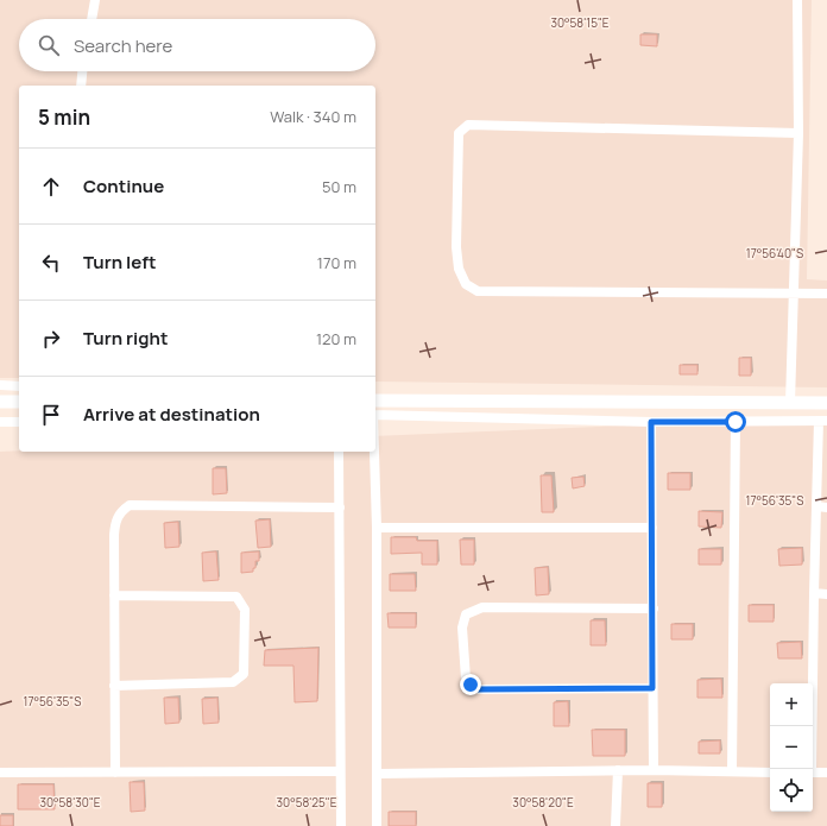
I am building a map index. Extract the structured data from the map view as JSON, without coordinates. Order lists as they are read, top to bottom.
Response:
{
  "page": {
    "search": "Search here",
    "heading": ["5 min", "Walk · 340 m"],
    "list": [
      ["Continue", "50 m"],
      ["Turn left", "170 m"],
      ["Turn right", "120 m"],
      "Arrive at destination"
    ],
    "map_buttons": ["+", "−"]
  },
  "coordinates": [
    "30°58'15\"E",
    "17°56'40\"S",
    "17°56'35\"S",
    "30°58'30\"E",
    "30°58'25\"E",
    "30°58'20\"E"
  ]
}
